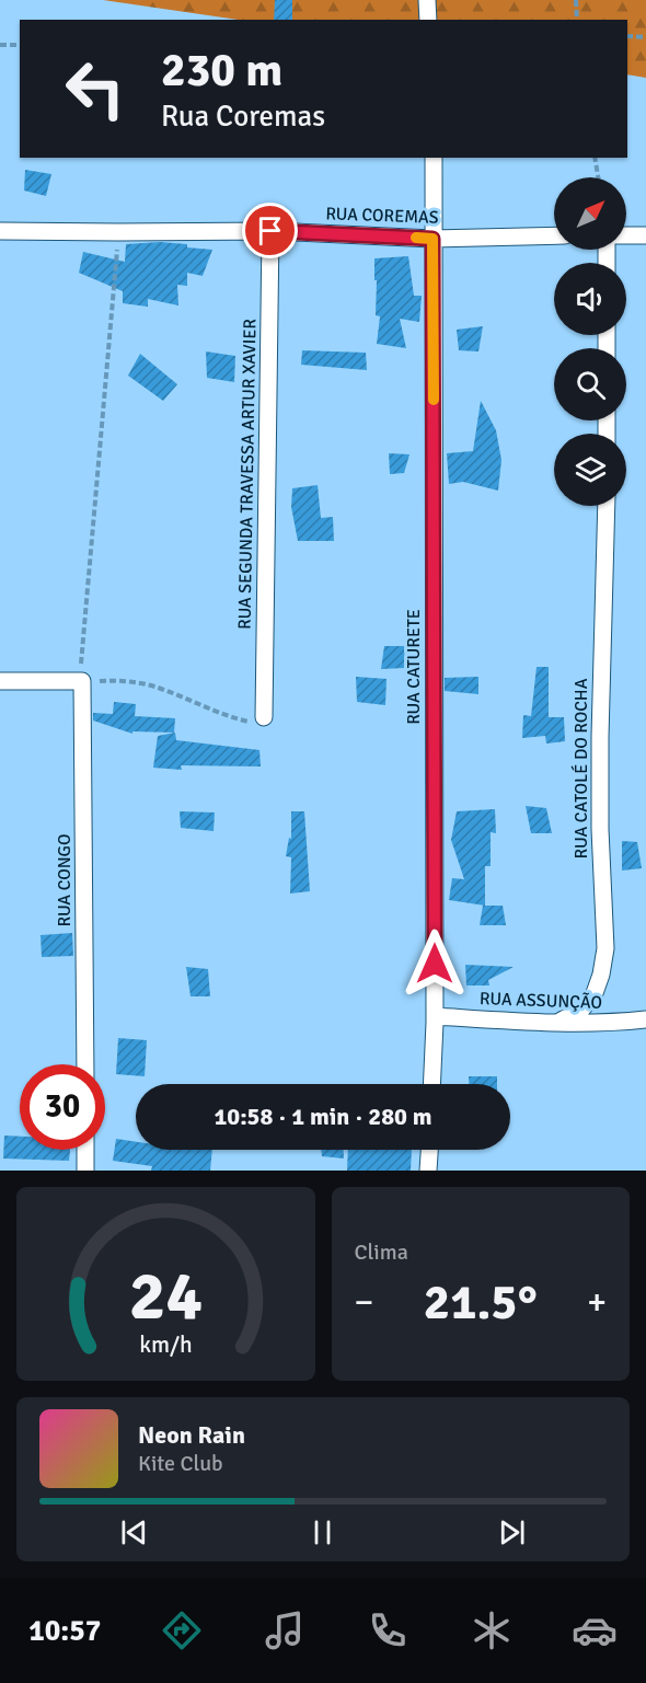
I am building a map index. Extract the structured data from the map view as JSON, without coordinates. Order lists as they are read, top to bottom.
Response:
{
  "streets": {
    "street": [
      "RUA COREMAS",
      "RUA SEGUNDA TRAVESSA ARTUR XAVIER",
      "RUA CATURETE",
      "RUA CATOLÉ DO ROCHA",
      "RUA CONGO",
      "RUA ASSUNÇÃO"
    ]
  },
  "crossings": [
    ["RUA COREMAS", "RUA SEGUNDA TRAVESSA ARTUR XAVIER"],
    ["RUA COREMAS", "RUA CATURETE"],
    ["RUA CATURETE", "RUA ASSUNÇÃO"],
    ["RUA CATOLÉ DO ROCHA", "RUA ASSUNÇÃO"]
  ],
  "north": "top right",
  "page": {
    "turn": ["230 m", "Rua Coremas"],
    "limit": "30",
    "trip": "10:58 · 1 min · 280 m",
    "tile": "Clima",
    "heat": ["−", "21.5°", "+"],
    "song": ["Neon Rain", "Kite Club"],
    "tabs": "10:57",
    "gauge": ["24", "km/h"]
  }
}
